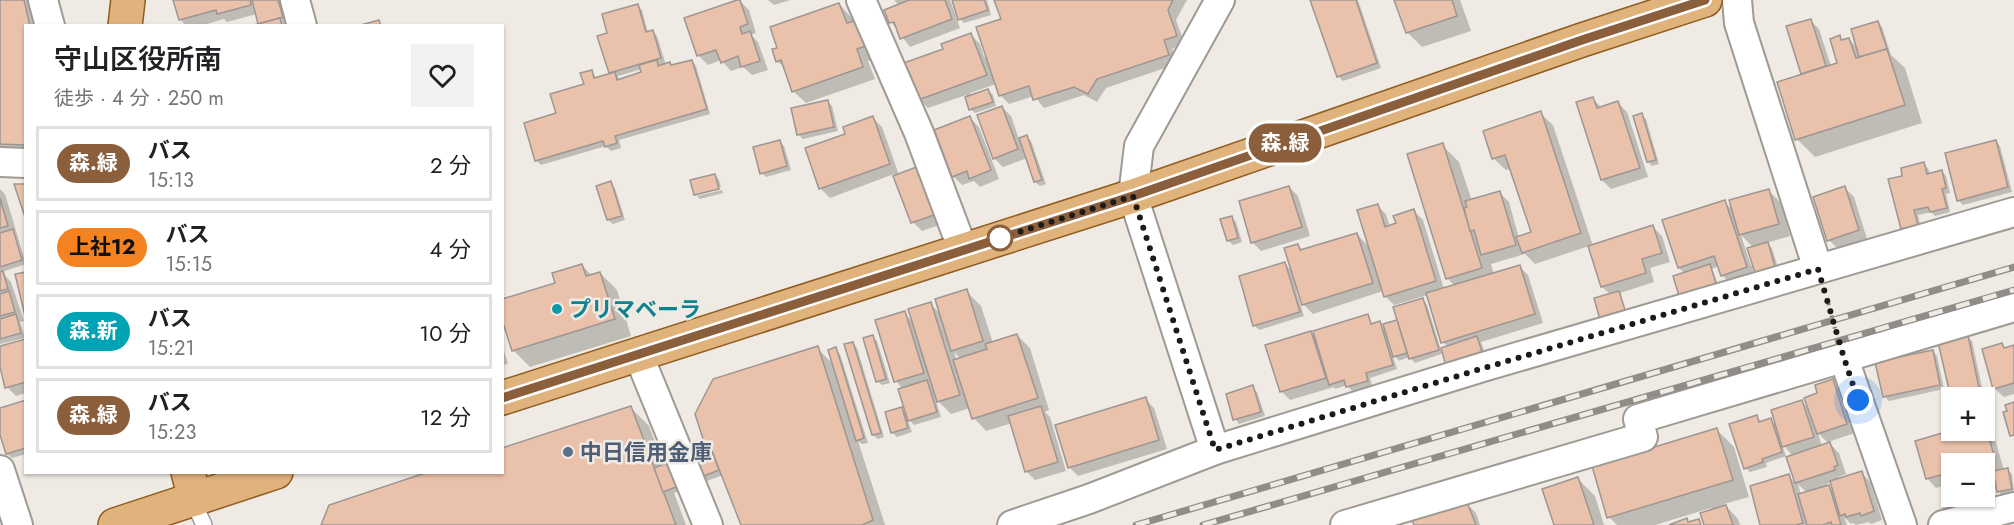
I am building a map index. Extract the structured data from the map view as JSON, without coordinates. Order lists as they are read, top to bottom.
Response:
{
  "places": ["プリマベーラ", "中日信用金庫"],
  "lines": ["bus line 森.緑"],
  "page": {
    "on_map": "森.緑",
    "heading": ["守山区役所南", "徒歩 · 4 分 · 250 m"],
    "list": [
      {
        "mark": "森.緑",
        "name": "バス",
        "note": "15:13",
        "value": "2 分"
      },
      {
        "mark": "上社12",
        "name": "バス",
        "note": "15:15",
        "value": "4 分"
      },
      {
        "mark": "森.新",
        "name": "バス",
        "note": "15:21",
        "value": "10 分"
      },
      {
        "mark": "森.緑",
        "name": "バス",
        "note": "15:23",
        "value": "12 分"
      }
    ],
    "map_buttons": ["+", "−"]
  }
}
